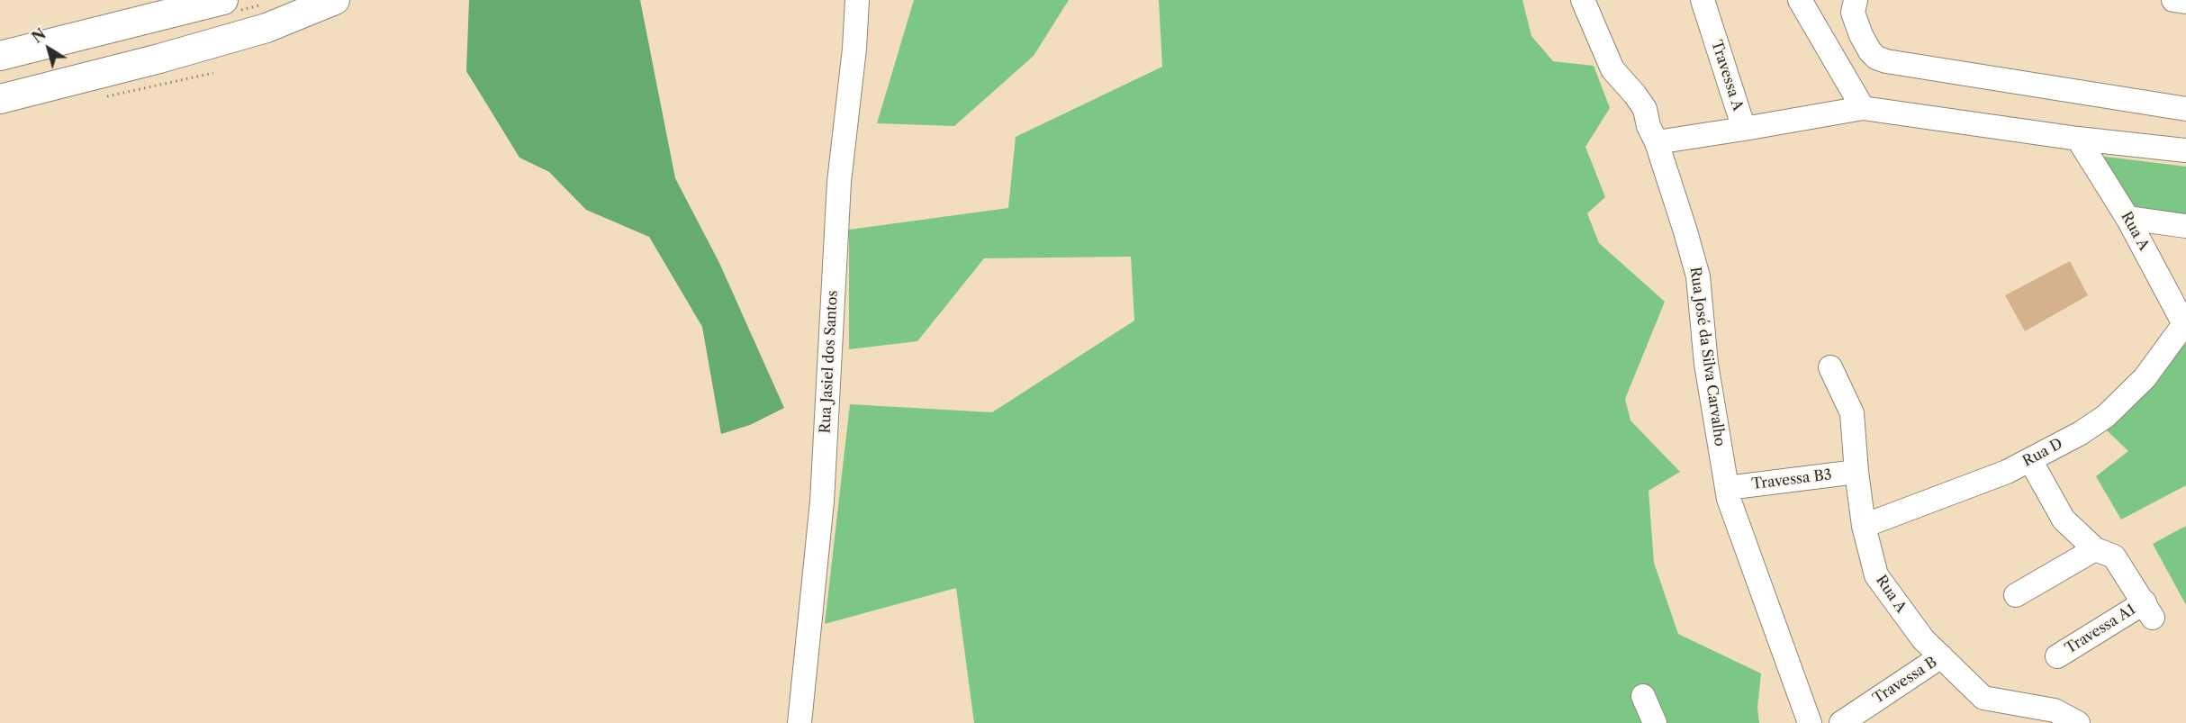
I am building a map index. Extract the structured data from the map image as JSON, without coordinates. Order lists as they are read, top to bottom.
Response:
{
  "streets": {
    "street": [
      "Travessa A",
      "Rua A",
      "Rua José da Silva Carvalho",
      "Rua Jasiel dos Santos",
      "Rua D",
      "Travessa B3",
      "Travessa A1",
      "Travessa B"
    ]
  },
  "crossings": [
    ["Travessa A", "Rua A"],
    ["Rua A", "Rua D"],
    ["Rua A", "Travessa B3"],
    ["Rua A", "Travessa B"],
    ["Rua José da Silva Carvalho", "Travessa B3"]
  ],
  "north": "top left"
}
